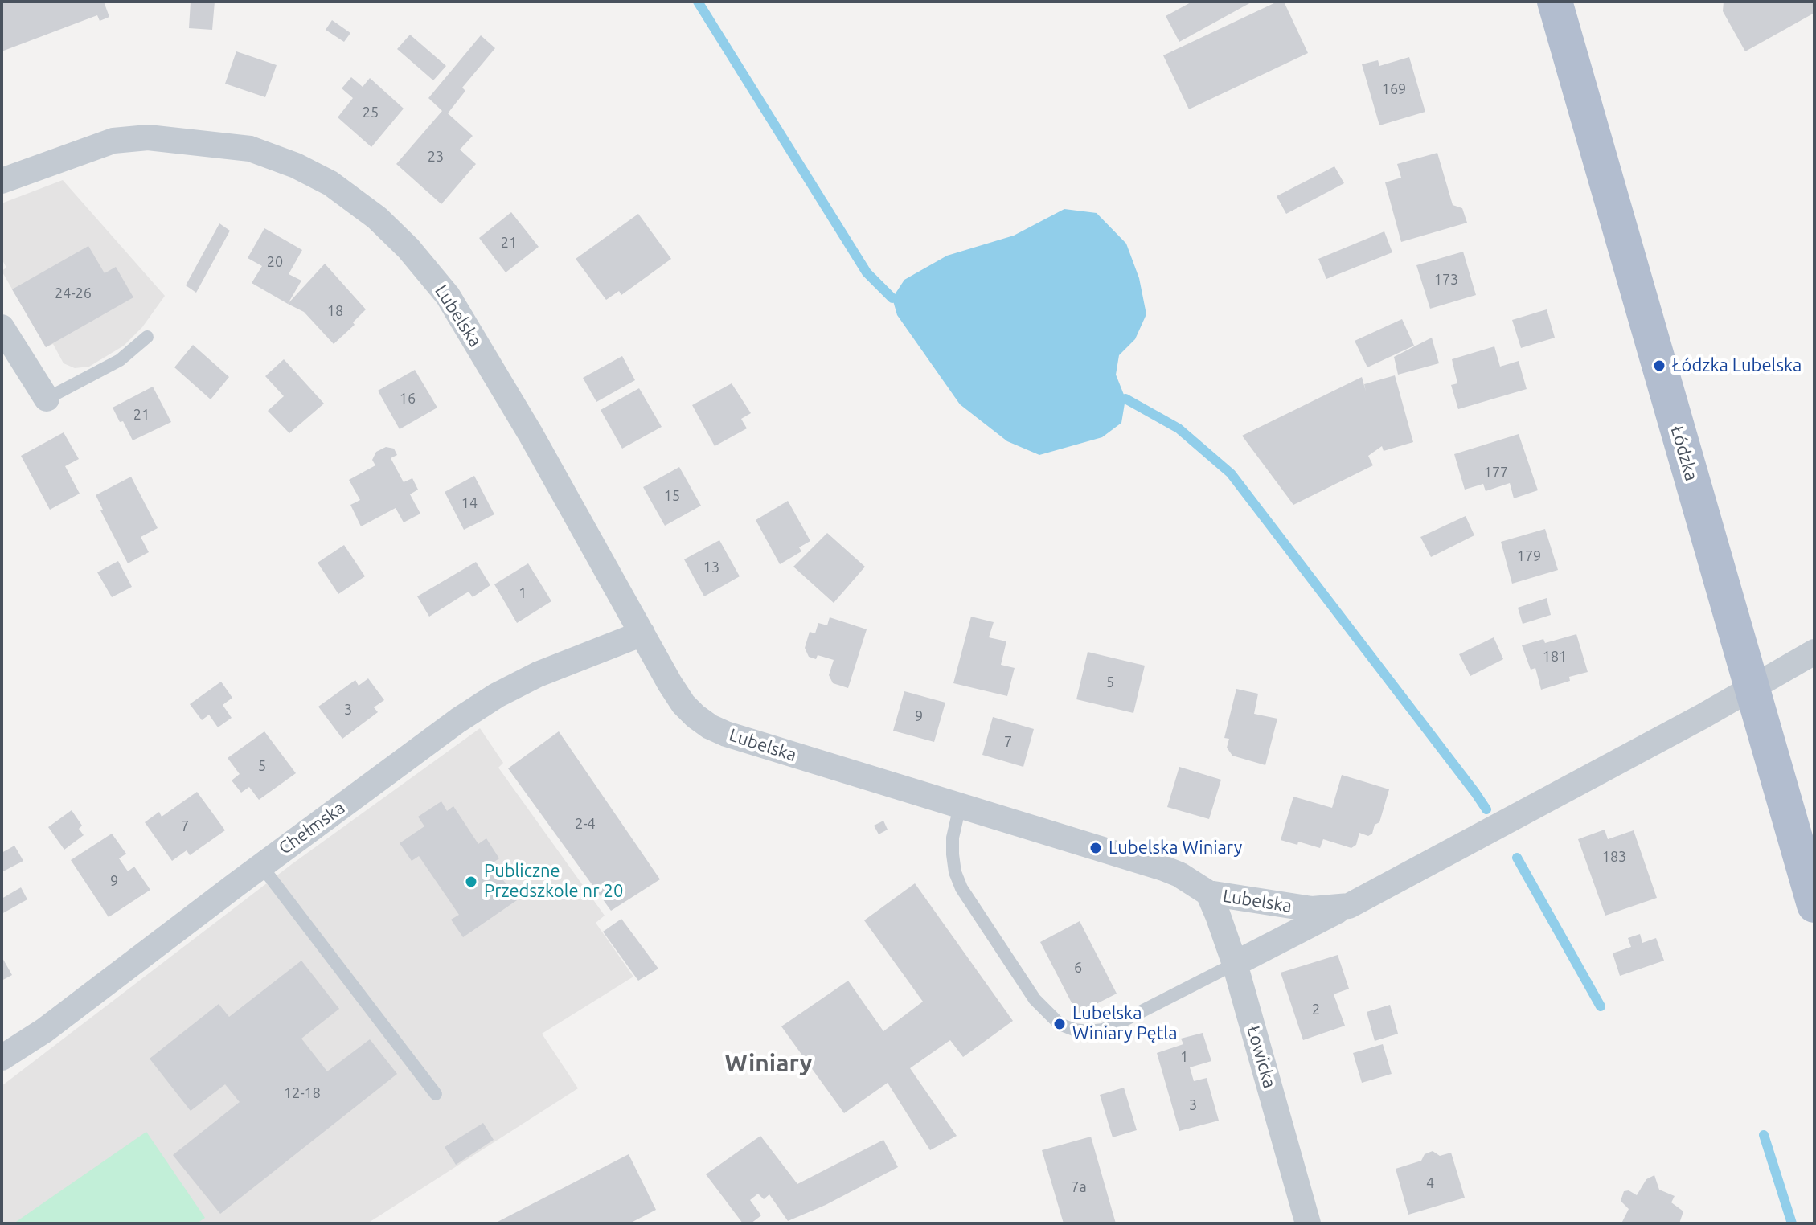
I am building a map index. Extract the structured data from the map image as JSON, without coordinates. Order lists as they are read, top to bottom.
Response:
{
  "streets": {
    "main road": ["Łódzka"],
    "street": ["Lubelska", "Chełmska", "Łowicka"]
  },
  "crossings": [
    ["Lubelska", "Łódzka"],
    ["Lubelska", "Chełmska"],
    ["Lubelska", "Łowicka"]
  ],
  "districts": ["Winiary"],
  "places": [
    "Łódzka Lubelska",
    "Lubelska Winiary",
    "Publiczne Przedszkole nr 20",
    "Lubelska Winiary Pętla"
  ],
  "house_numbers": [
    "169",
    "25",
    "23",
    "21",
    "20",
    "173",
    "24-26",
    "18",
    "16",
    "21",
    "177",
    "15",
    "14",
    "179",
    "13",
    "1",
    "181",
    "5",
    "3",
    "9",
    "7",
    "5",
    "2-4",
    "7",
    "183",
    "9",
    "6",
    "2",
    "1",
    "12-18",
    "3",
    "4",
    "7a"
  ]
}
